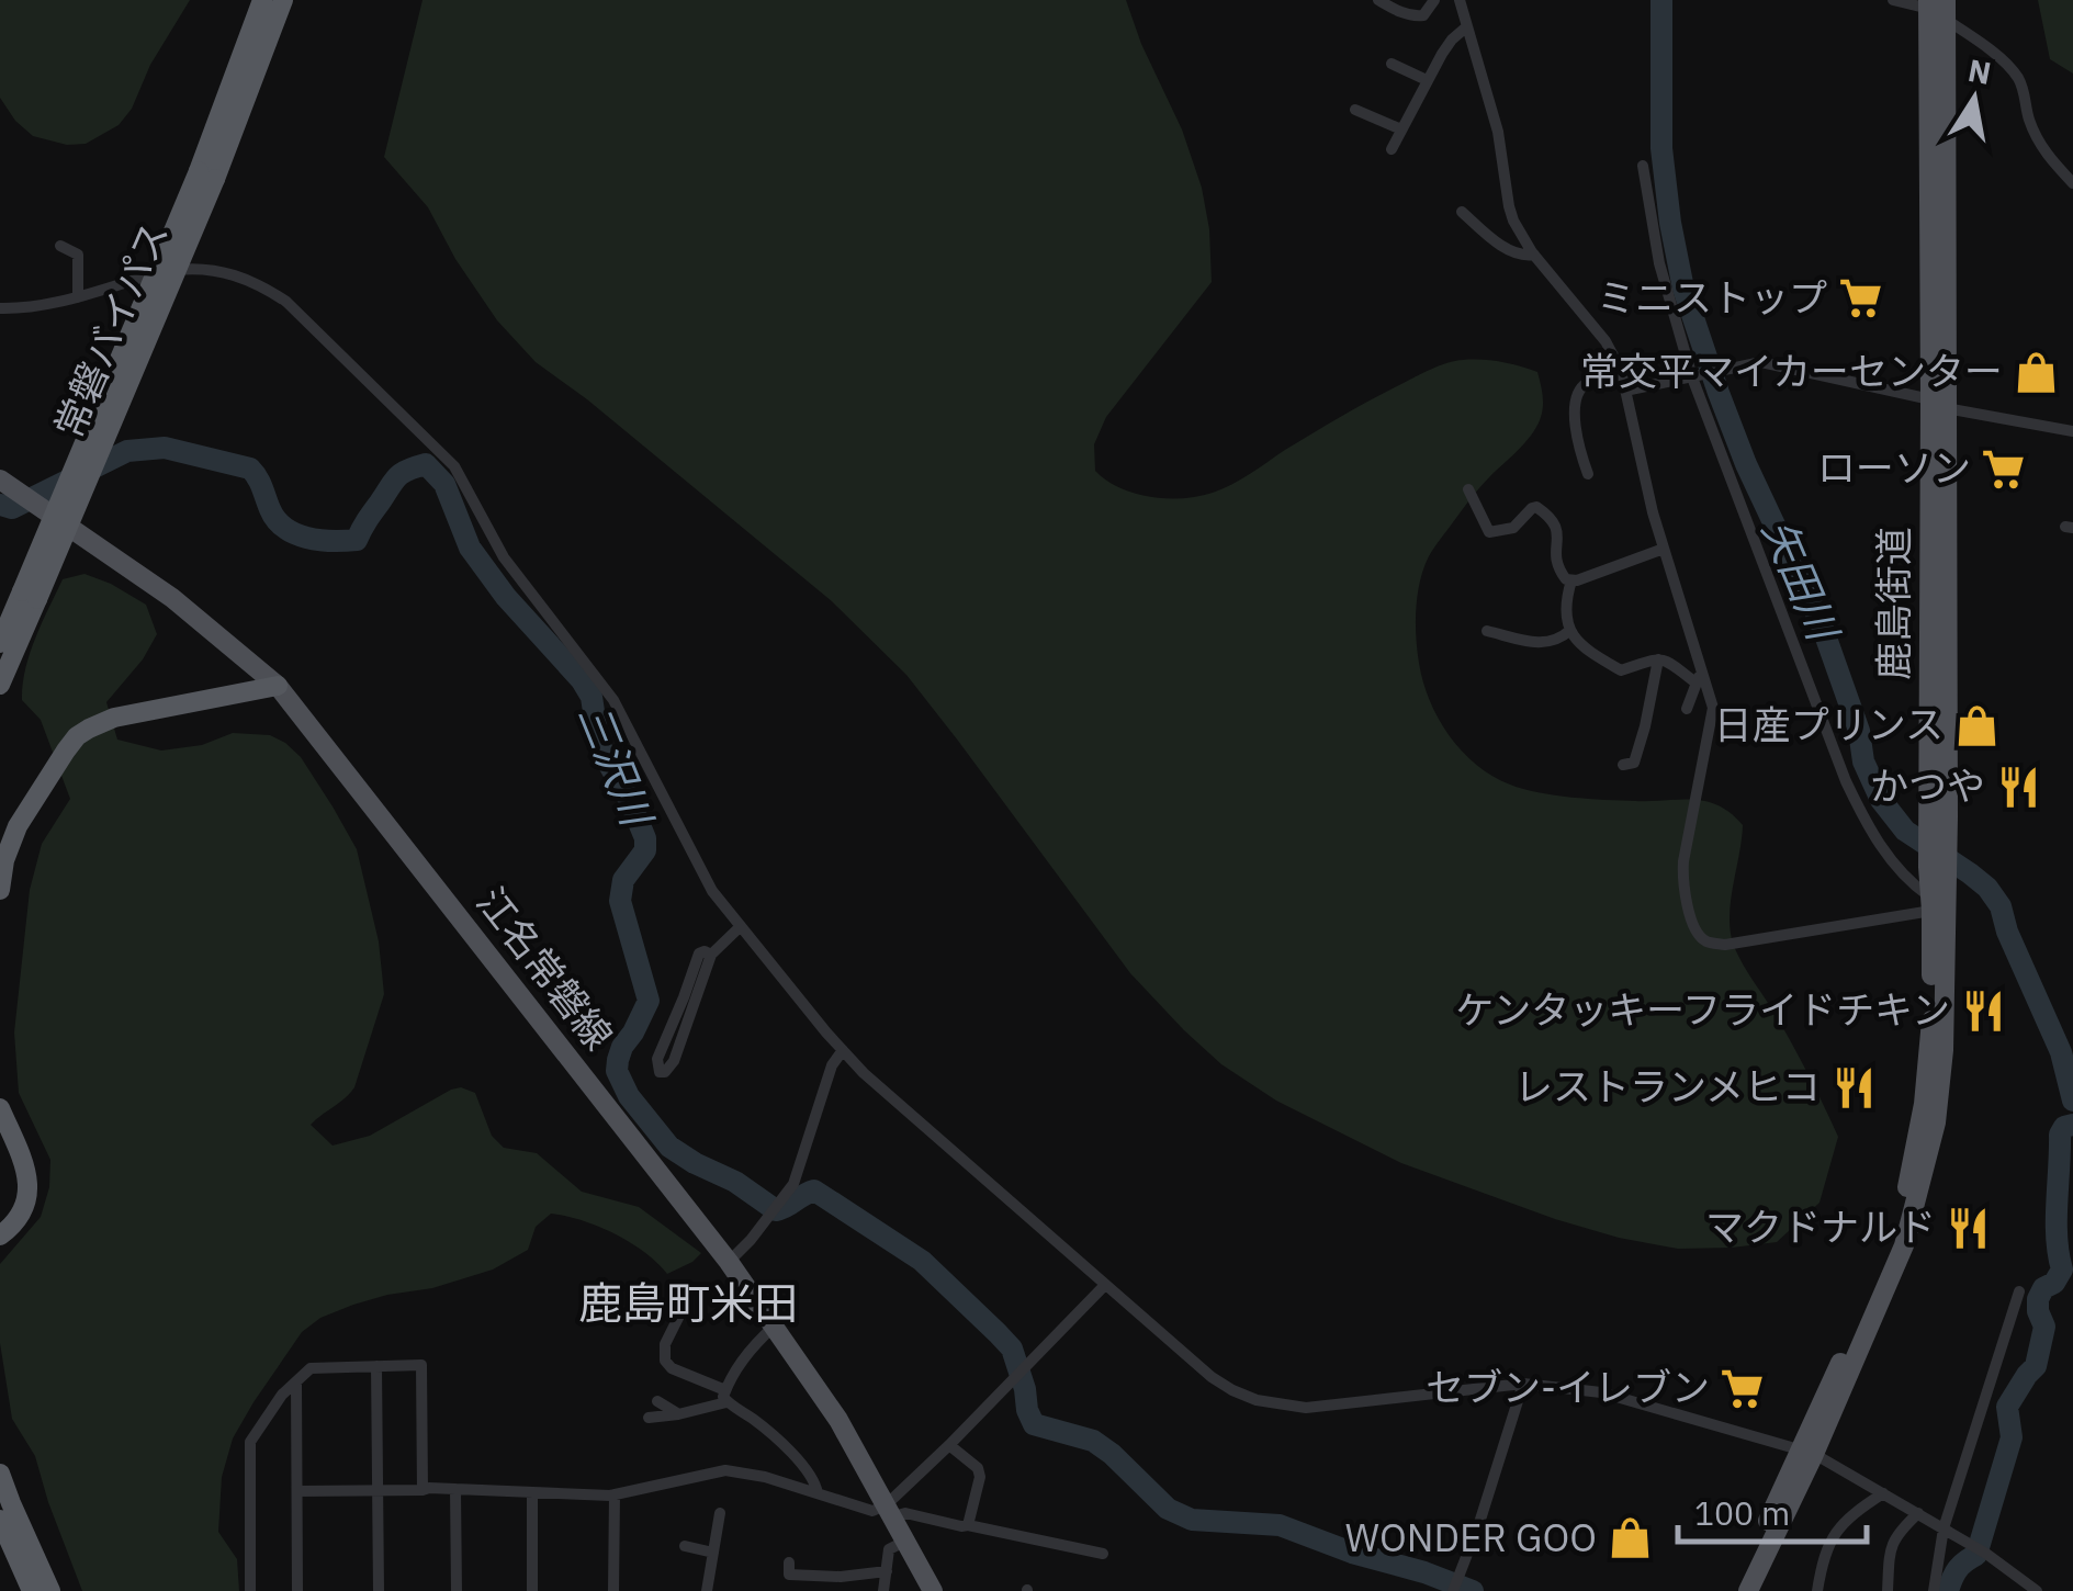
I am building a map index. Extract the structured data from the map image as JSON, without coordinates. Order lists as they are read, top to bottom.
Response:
{
  "streets": {
    "highway": ["常磐バイパス"],
    "main road": ["鹿島街道", "江名常磐線"]
  },
  "districts": ["鹿島町米田"],
  "water": ["矢田川", "三沢川"],
  "places": {
    "supermarket": ["ミニストップ", "ローソン", "セブン-イレブン"],
    "shop": ["常交平マイカーセンター", "日産プリンス", "WONDER GOO"],
    "restaurant": [
      "かつや",
      "ケンタッキーフライドチキン",
      "レストランメヒコ",
      "マクドナルド"
    ]
  },
  "scale_bar": "100 m",
  "north": "top"
}
